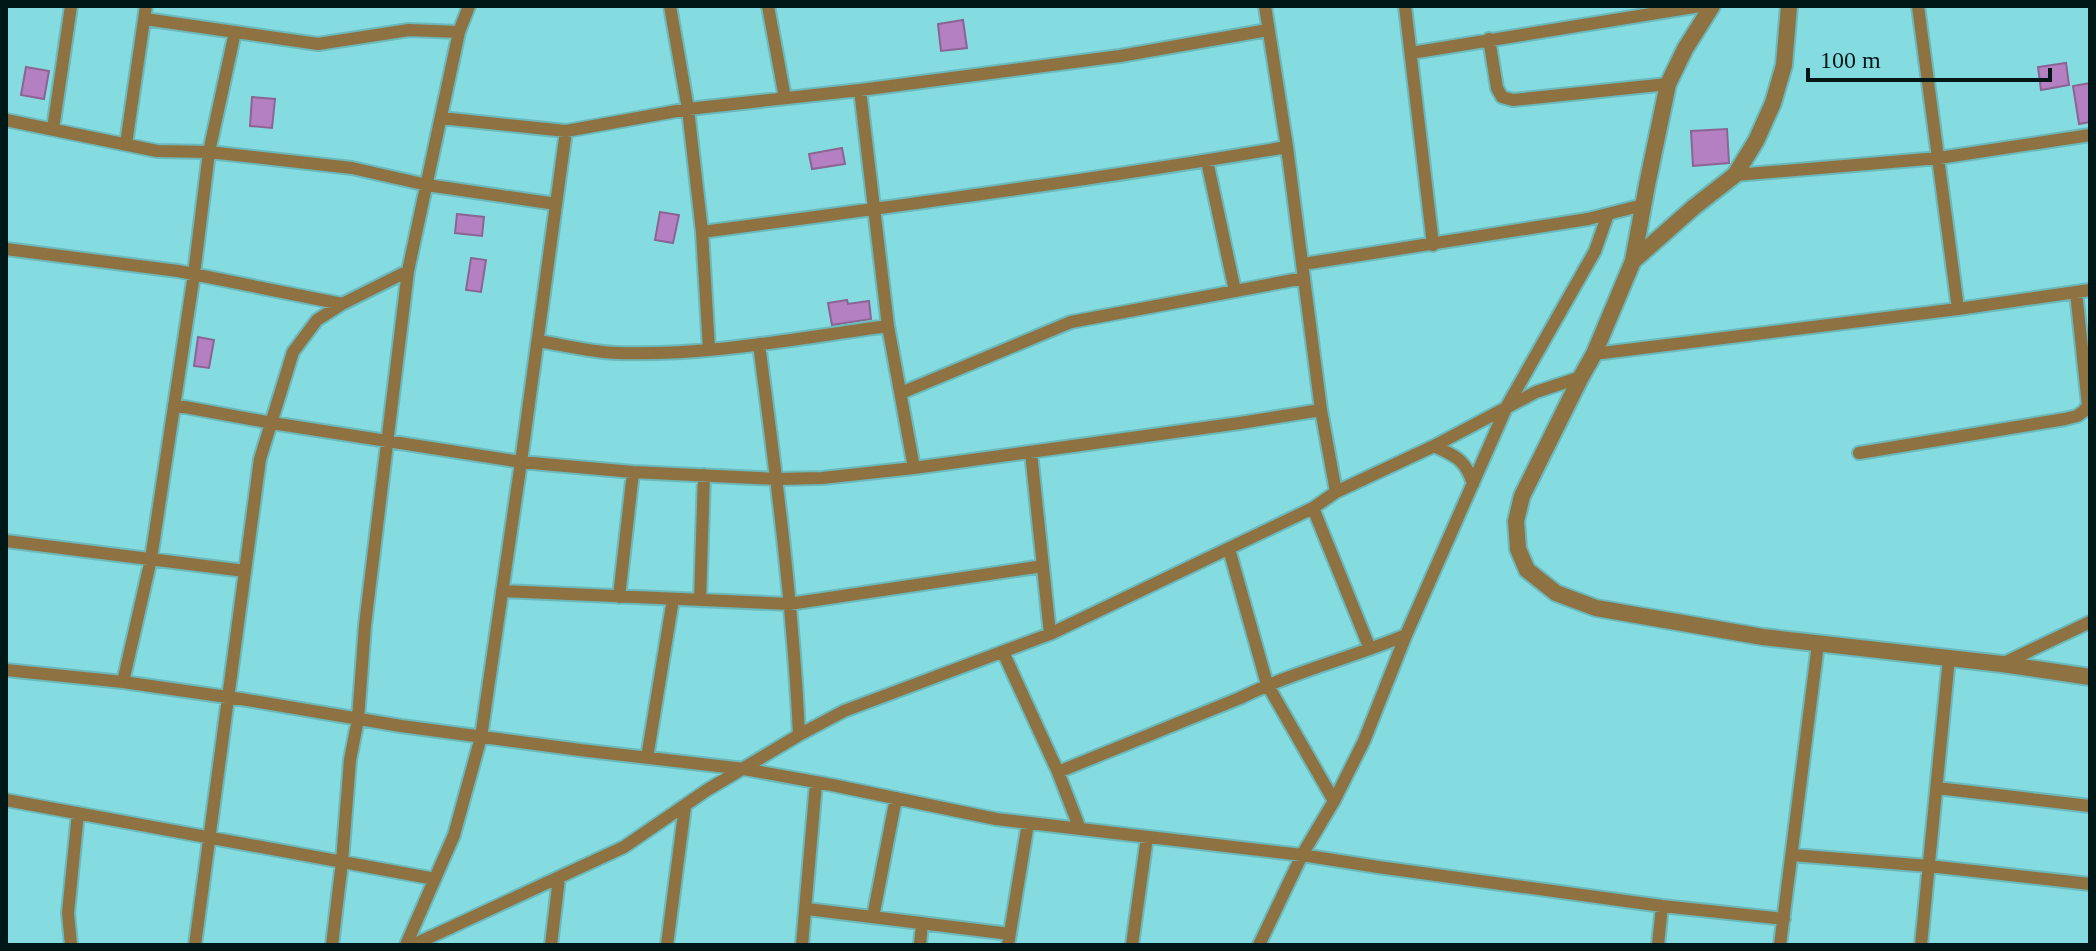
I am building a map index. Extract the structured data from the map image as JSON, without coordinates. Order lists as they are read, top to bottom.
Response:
{
  "scale_bar": "100 m"
}
